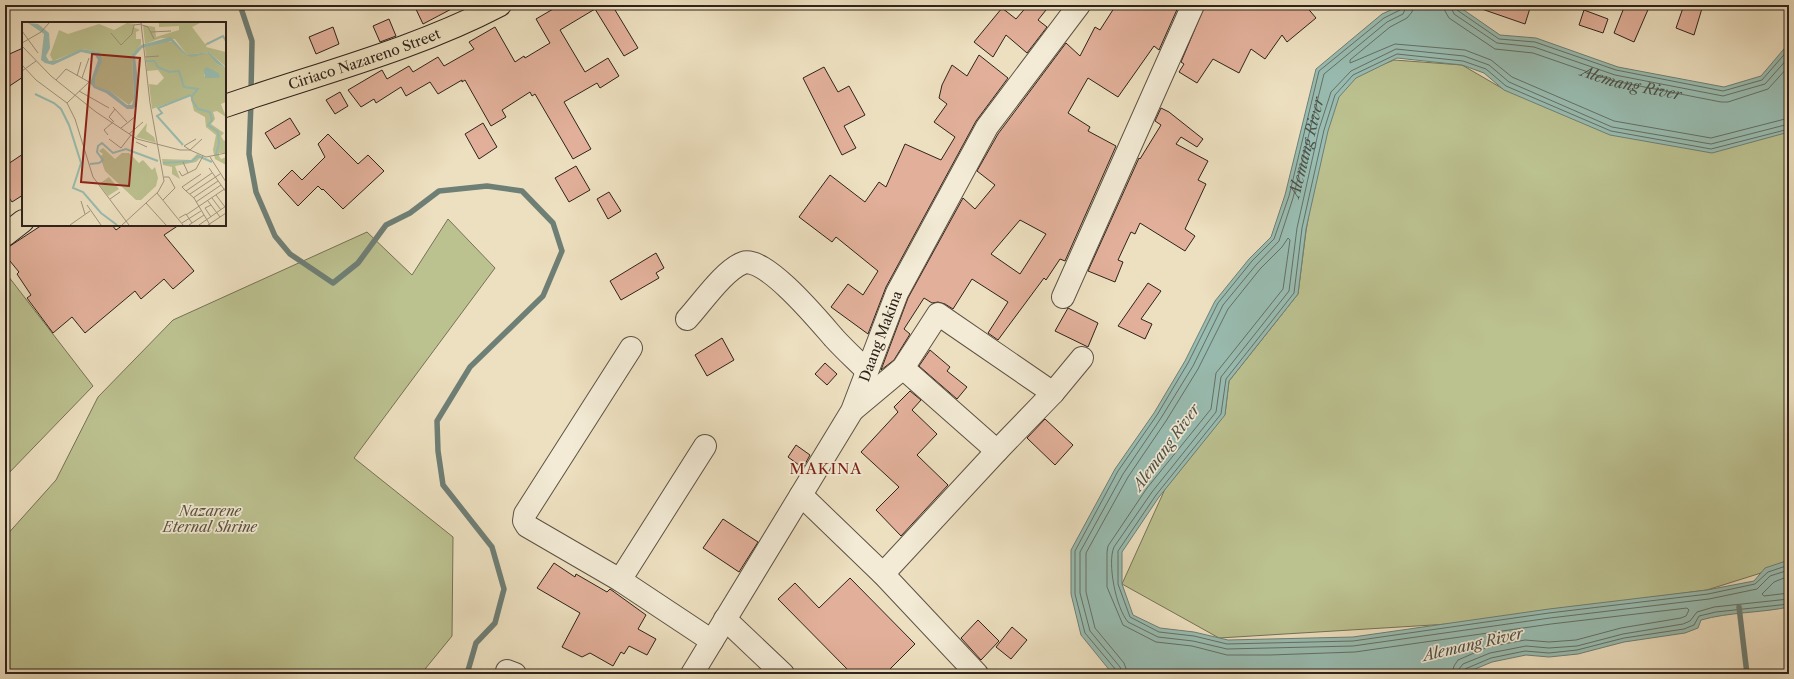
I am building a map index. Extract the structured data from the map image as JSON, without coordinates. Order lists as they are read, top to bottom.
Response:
{
  "streets": {
    "main road": ["Ciriaco Nazareno Street"],
    "street": ["Daang Makina"]
  },
  "districts": ["MAKINA"],
  "water": ["Alemang River"],
  "parks": ["Nazarene Eternal Shrine"]
}
